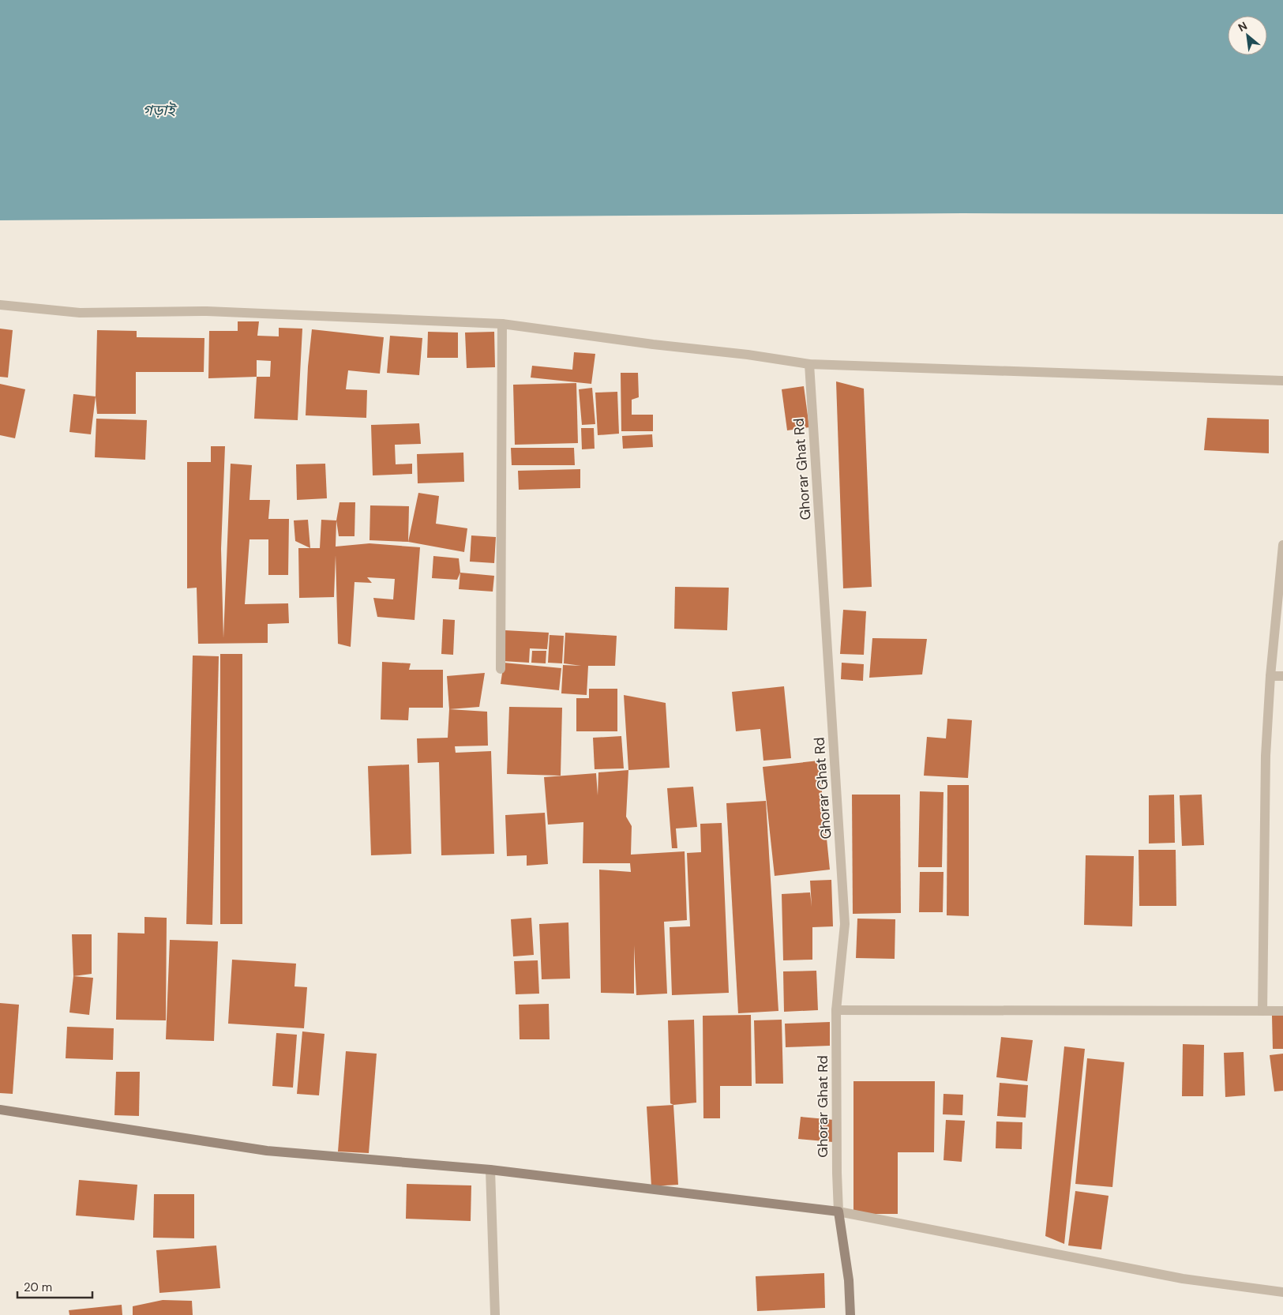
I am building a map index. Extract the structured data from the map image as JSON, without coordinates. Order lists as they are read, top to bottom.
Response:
{
  "streets": {
    "street": ["Ghorar Ghat Rd"]
  },
  "water": ["গড়াই"],
  "scale_bar": "20 m",
  "north": "top left"
}
